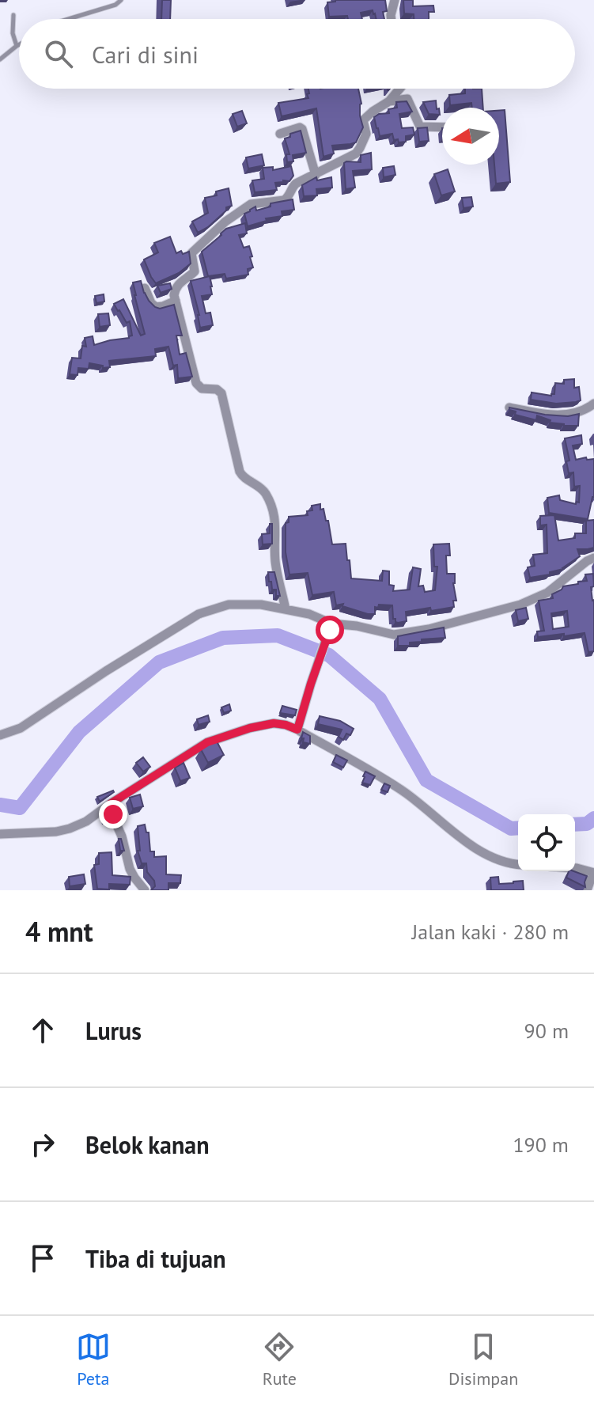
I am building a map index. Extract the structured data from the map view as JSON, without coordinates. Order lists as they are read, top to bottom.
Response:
{
  "north": "left",
  "page": {
    "search": "Cari di sini",
    "heading": ["4 mnt", "Jalan kaki · 280 m"],
    "list": [
      ["Lurus", "90 m"],
      ["Belok kanan", "190 m"],
      "Tiba di tujuan"
    ],
    "nav": ["Peta", "Rute", "Disimpan"]
  }
}
